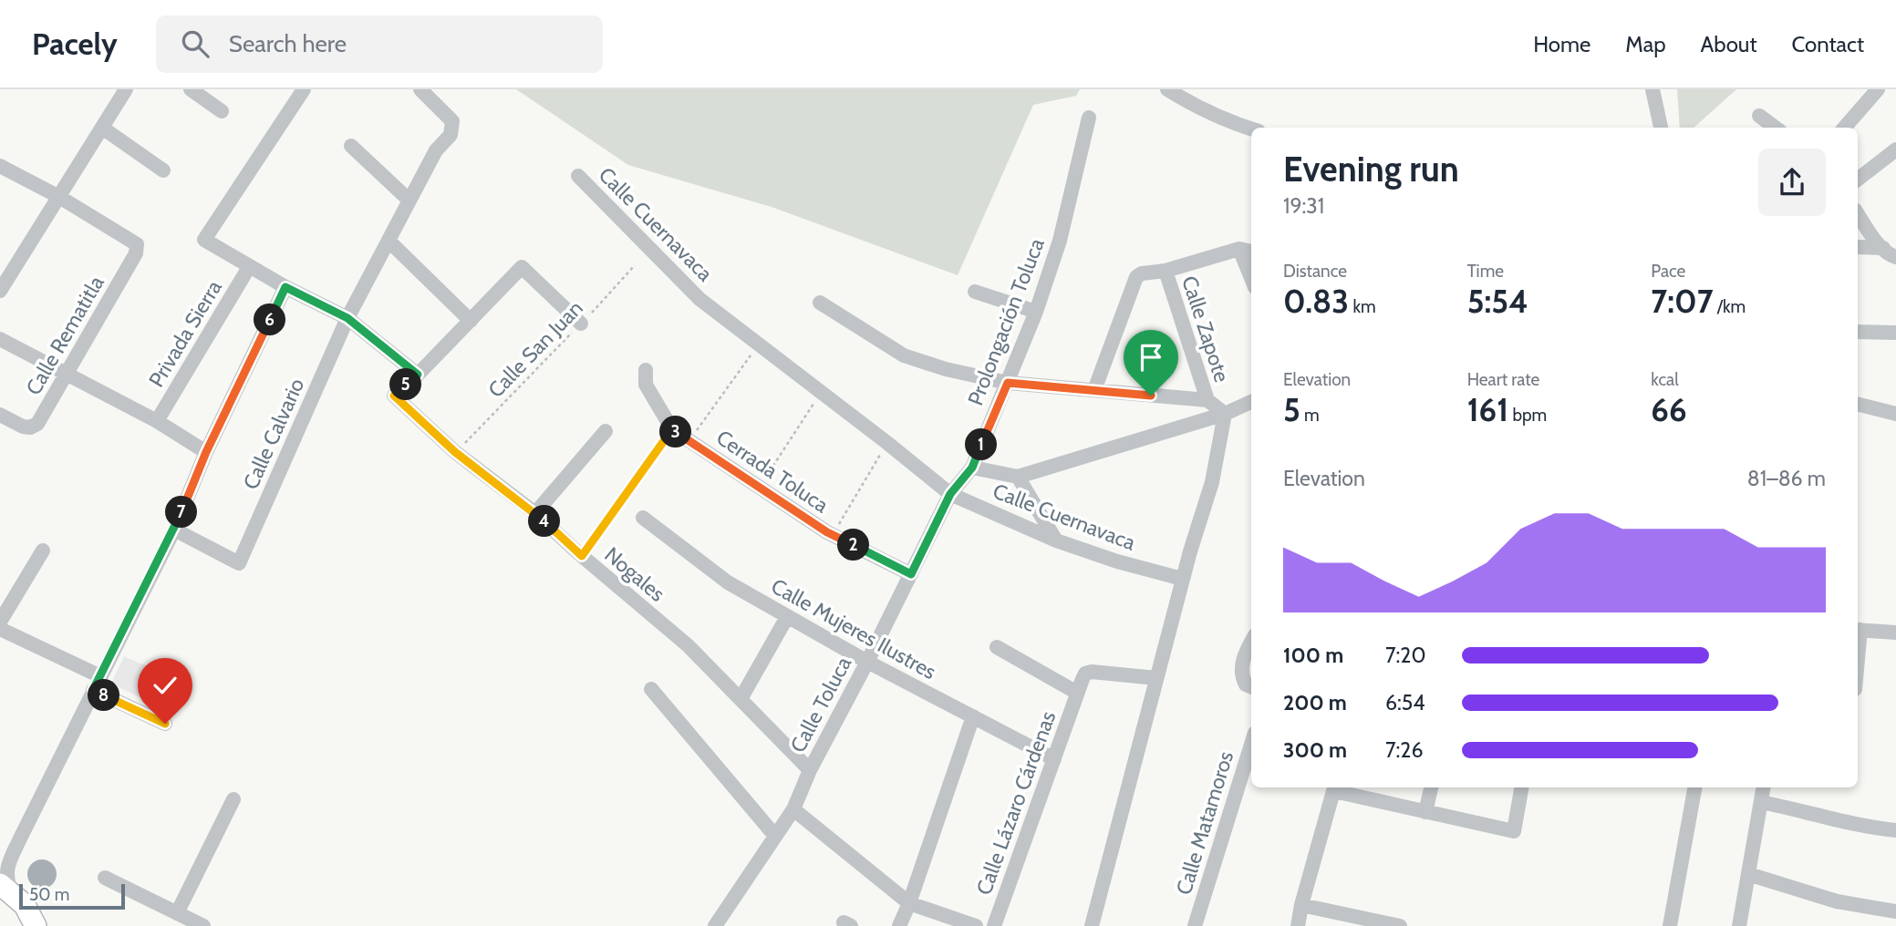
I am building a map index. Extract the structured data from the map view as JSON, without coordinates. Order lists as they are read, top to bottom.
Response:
{
  "streets": {
    "street": [
      "Calle Cuernavaca",
      "Prolongación Toluca",
      "Calle Zapote",
      "Privada Sierra",
      "Calle Rematitla",
      "Calle Calvario",
      "Cerrada Toluca",
      "Nogales",
      "Calle Mujeres Ilustres",
      "Calle Toluca",
      "Calle Lázaro Cárdenas",
      "Calle Matamoros"
    ],
    "path": ["Calle San Juan"]
  },
  "crossings": [
    ["Calle Cuernavaca", "Prolongación Toluca"],
    ["Calle Cuernavaca", "Calle Toluca"],
    ["Prolongación Toluca", "Calle Toluca"],
    ["Calle San Juan", "Nogales"],
    ["Cerrada Toluca", "Calle Toluca"],
    ["Nogales", "Calle Toluca"],
    ["Calle Mujeres Ilustres", "Calle Toluca"],
    ["Calle Mujeres Ilustres", "Calle Lázaro Cárdenas"]
  ],
  "scale_bar": "50 m",
  "page": {
    "header": "Pacely",
    "search": "Search here",
    "nav": [
      "Home",
      "Map",
      "About",
      "Contact"
    ],
    "heading": ["Evening run", "19:31"],
    "stats": [
      ["Distance", "0.83 km"],
      ["Time", "5:54"],
      ["Pace", "7:07 /km"],
      ["Elevation", "5 m"],
      ["Heart rate", "161 bpm"],
      ["kcal", "66"]
    ],
    "pins": [
      "6",
      "5",
      "3",
      "1",
      "7",
      "4",
      "2",
      "8"
    ],
    "chart": ["Elevation", "81–86 m"],
    "list": [
      {
        "name": "100 m",
        "note": "7:20"
      },
      {
        "name": "200 m",
        "note": "6:54"
      },
      {
        "name": "300 m",
        "note": "7:26"
      }
    ],
    "scale": "50 m"
  }
}
